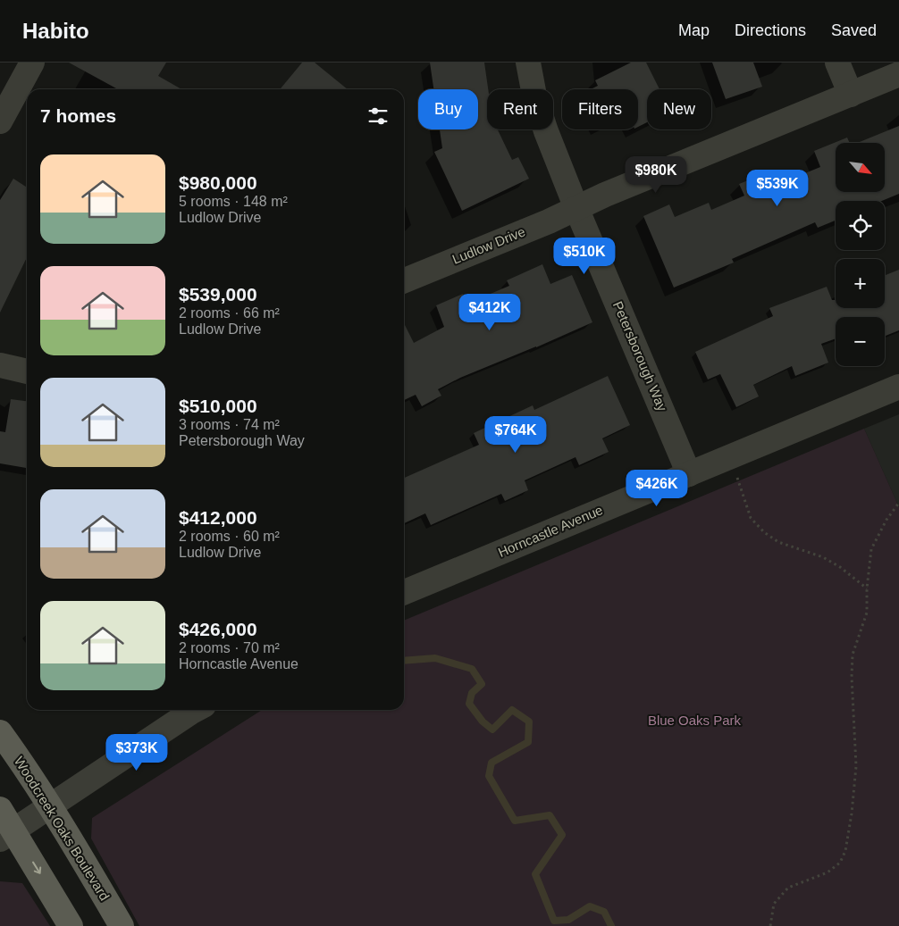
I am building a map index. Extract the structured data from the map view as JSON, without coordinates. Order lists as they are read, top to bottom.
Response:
{
  "streets": {
    "main road": ["Woodcreek Oaks Boulevard"],
    "street": ["Ludlow Drive", "Petersborough Way", "Horncastle Avenue"]
  },
  "crossings": [
    ["Ludlow Drive", "Petersborough Way"],
    ["Petersborough Way", "Horncastle Avenue"]
  ],
  "parks": ["Blue Oaks Park"],
  "north": "bottom right",
  "page": {
    "header": "Habito",
    "nav": ["Map", "Directions", "Saved"],
    "chip": [
      "Buy",
      "Rent",
      "Filters",
      "New"
    ],
    "heading": "7 homes",
    "map_buttons": ["+", "−"],
    "list": [
      {
        "name": "$980,000",
        "note": "5 rooms · 148 m² · Ludlow Drive"
      },
      {
        "name": "$539,000",
        "note": "2 rooms · 66 m² · Ludlow Drive"
      },
      {
        "name": "$510,000",
        "note": "3 rooms · 74 m² · Petersborough Way"
      },
      {
        "name": "$412,000",
        "note": "2 rooms · 60 m² · Ludlow Drive"
      },
      {
        "name": "$426,000",
        "note": "2 rooms · 70 m² · Horncastle Avenue"
      }
    ],
    "price": [
      "$980K",
      "$539K",
      "$510K",
      "$412K",
      "$764K",
      "$426K",
      "$373K"
    ]
  }
}
